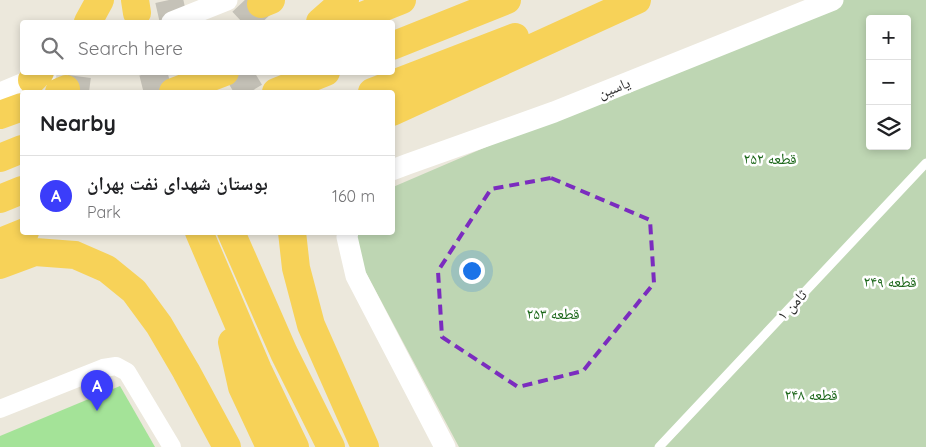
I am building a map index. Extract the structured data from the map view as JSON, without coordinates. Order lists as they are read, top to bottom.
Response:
{
  "streets": {
    "street": ["یاسین"],
    "lane": ["ثامن ۱"]
  },
  "parks": [
    "قطعه ۲۵۲",
    "قطعه ۲۴۹",
    "قطعه ۲۵۳",
    "قطعه ۲۴۸"
  ],
  "page": {
    "map_buttons": ["+", "−"],
    "search": "Search here",
    "heading": "Nearby",
    "list": [
      {
        "mark": "A",
        "name": "بوستان شهدای نفت بهران",
        "note": "Park",
        "value": "160 m"
      }
    ],
    "pins": "A"
  }
}
